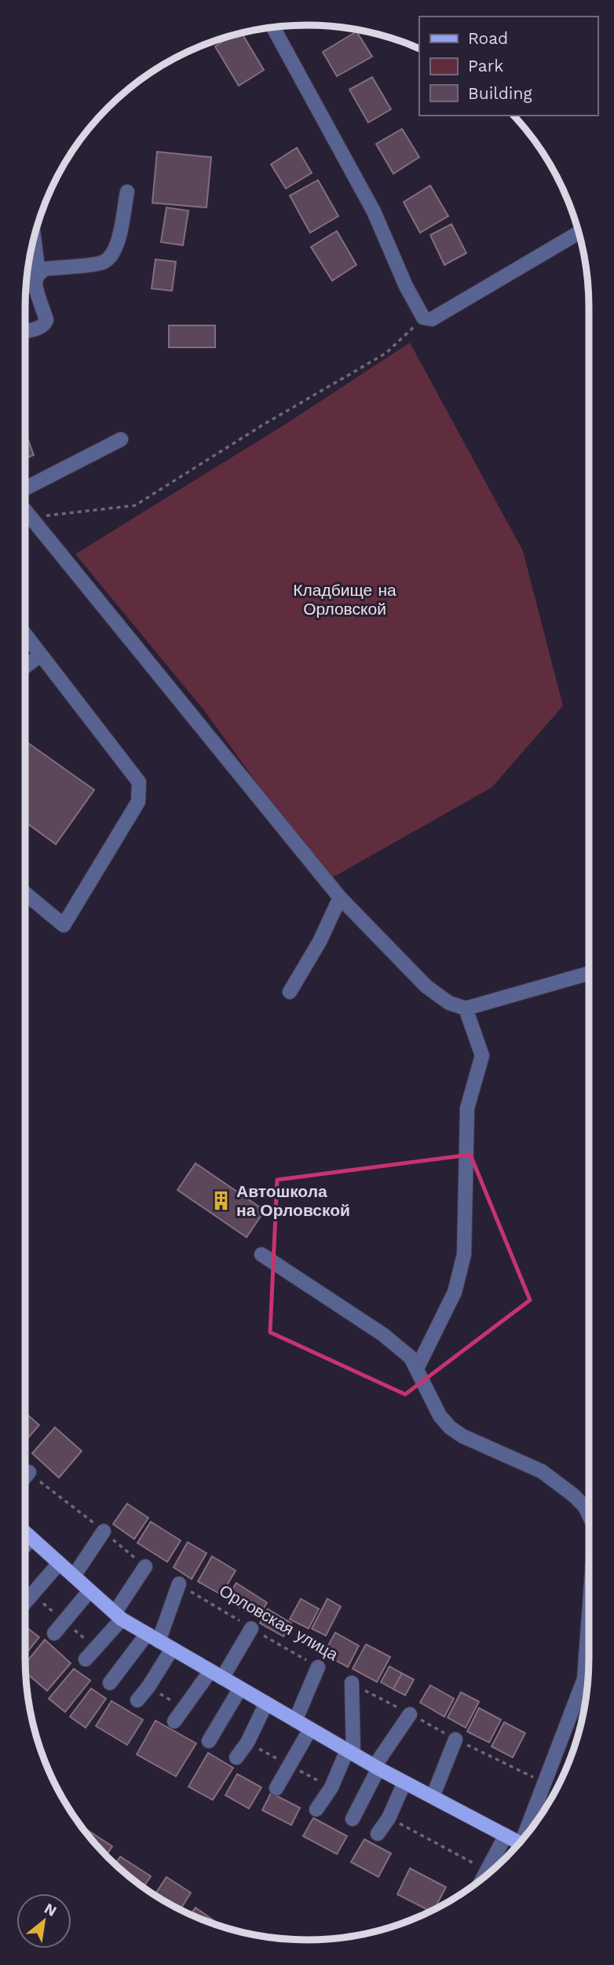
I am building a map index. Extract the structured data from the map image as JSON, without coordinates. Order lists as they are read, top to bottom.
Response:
{
  "streets": {
    "path": ["Орловская улица"]
  },
  "parks": ["Кладбище на Орловской"],
  "places": {
    "building": ["Автошкола на Орловской"]
  },
  "legend": ["Road", "Park", "Building"],
  "north": "top right"
}
